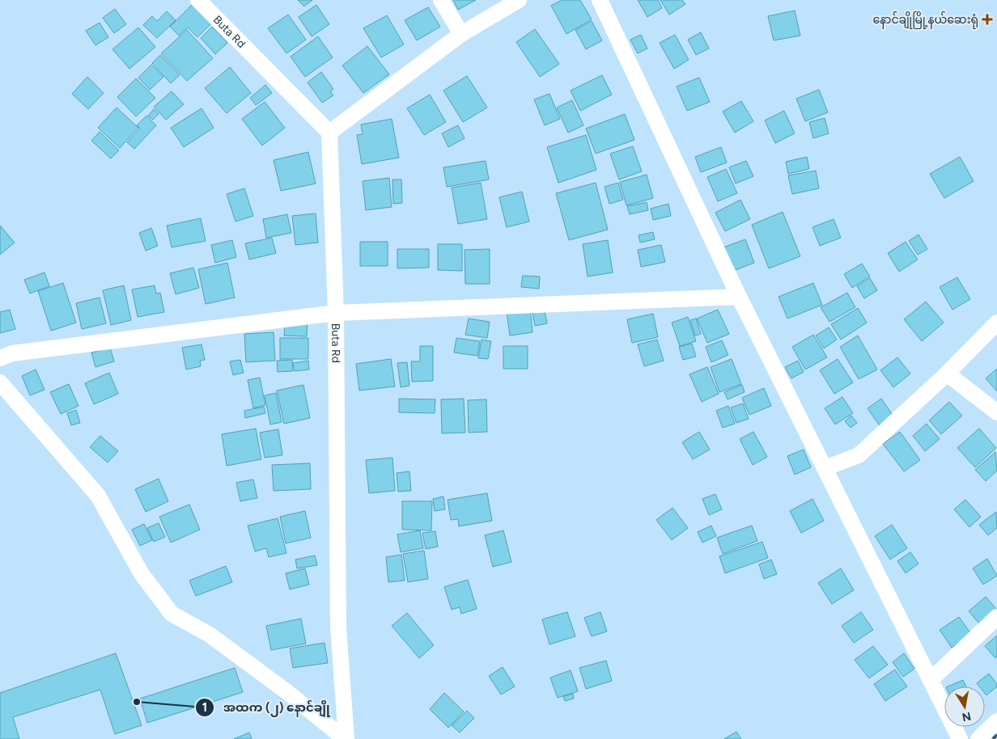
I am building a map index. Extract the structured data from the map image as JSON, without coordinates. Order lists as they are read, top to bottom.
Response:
{
  "streets": {
    "street": ["Buta Rd"]
  },
  "places": {
    "health": ["နောင်ချိုမြို့နယ်ဆေးရုံ"],
    "other": ["အထက (၂) နောင်ချို"]
  },
  "north": "bottom"
}
